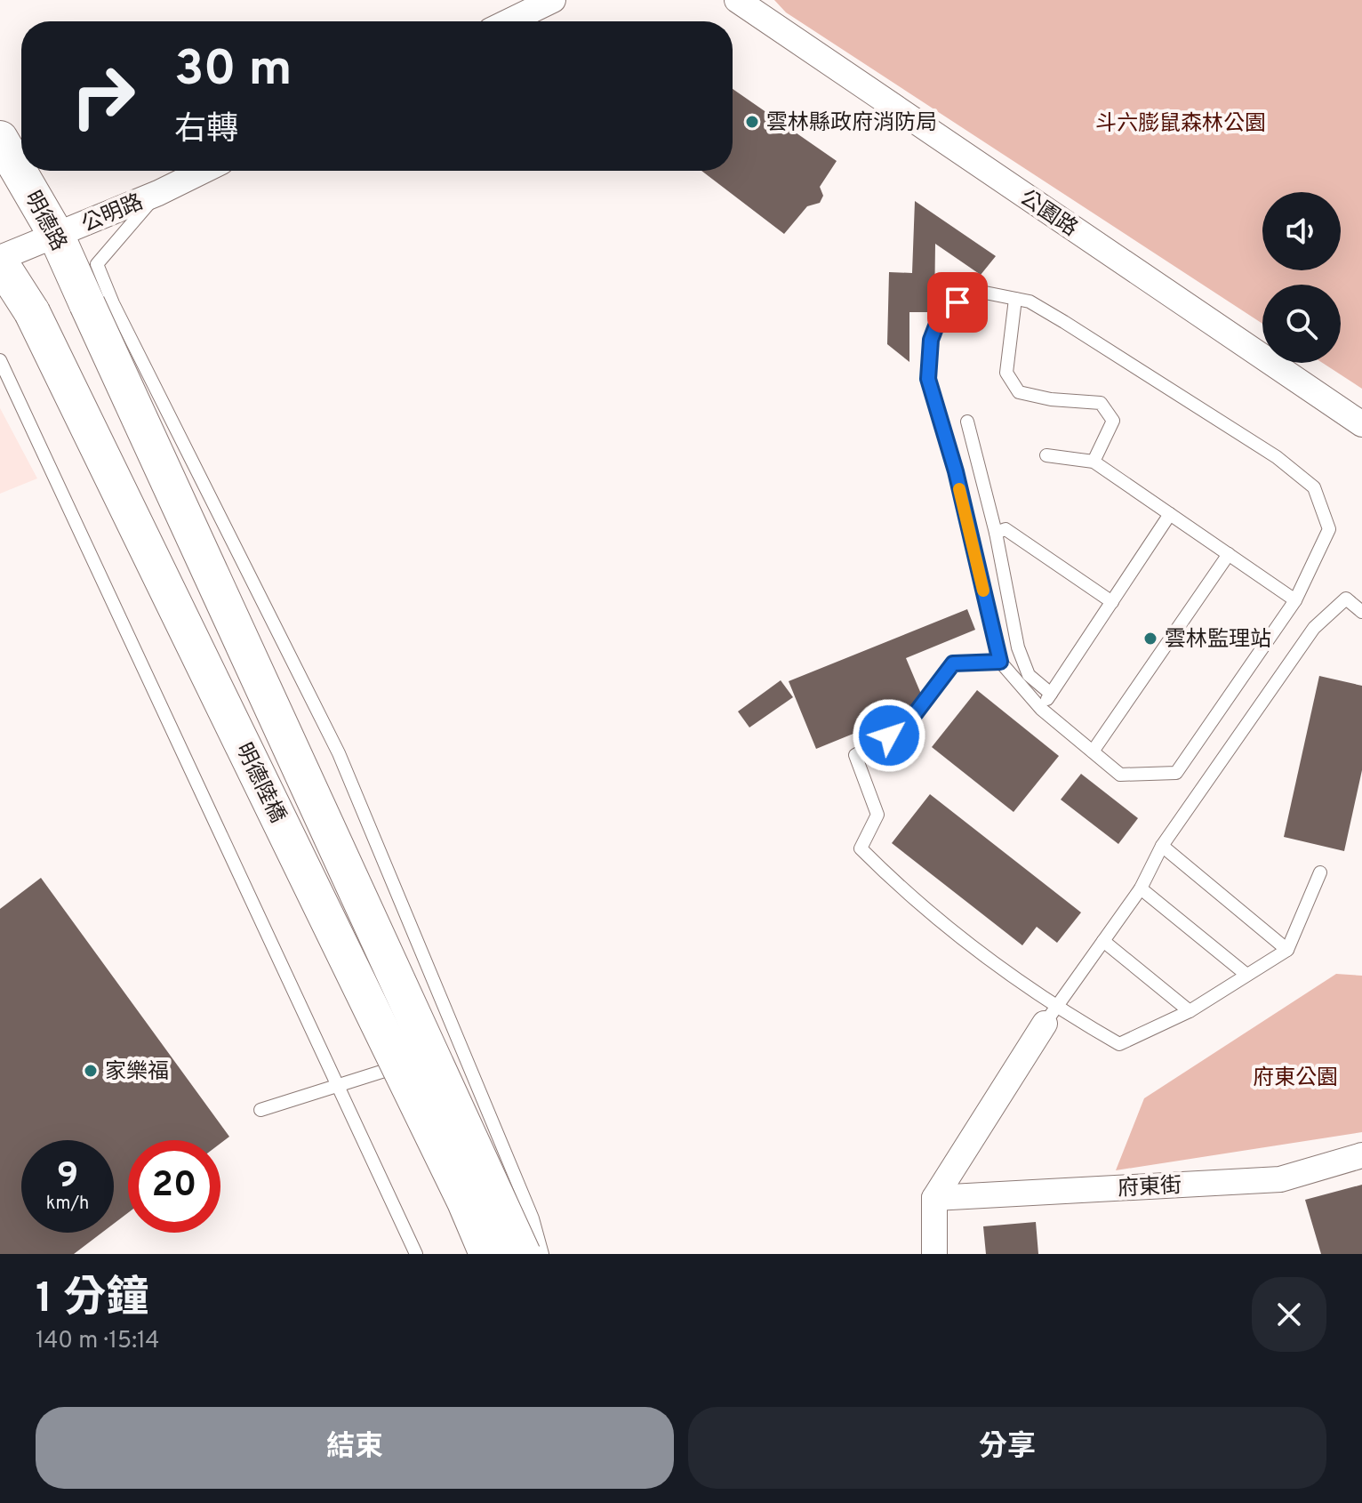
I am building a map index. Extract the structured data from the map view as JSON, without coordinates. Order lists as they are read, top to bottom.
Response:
{
  "streets": {
    "main road": ["明德路", "明德陸橋"],
    "street": ["公明路", "公園路", "府東街"]
  },
  "crossings": [
    ["公明路", "明德路"],
    ["公明路", "明德陸橋"],
    ["明德路", "明德陸橋"]
  ],
  "parks": ["斗六膨鼠森林公園", "府東公園"],
  "places": ["雲林縣政府消防局", "雲林監理站", "家樂福"],
  "page": {
    "turn": ["30 m", "右轉"],
    "speed": "9 km/h",
    "limit": "20",
    "heading": ["1 分鐘", "140 m · 15:14"],
    "buttons": ["結束", "分享"]
  }
}
